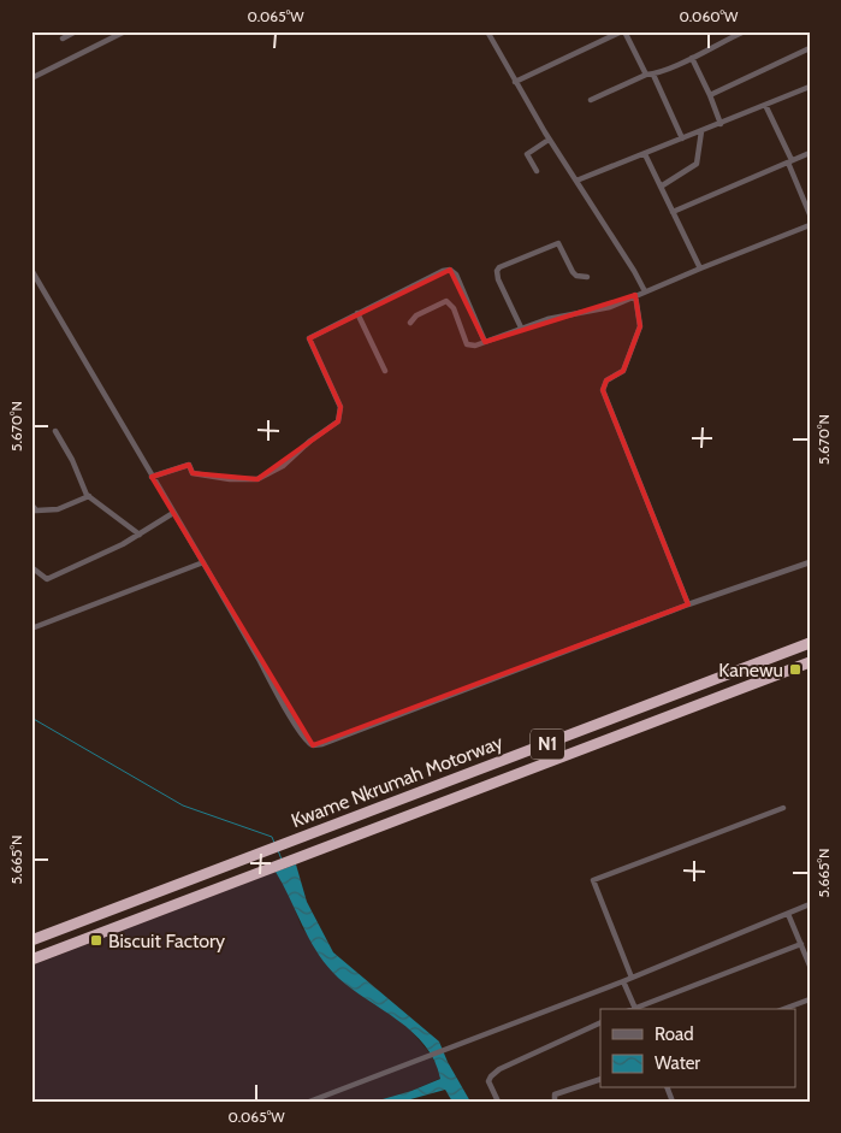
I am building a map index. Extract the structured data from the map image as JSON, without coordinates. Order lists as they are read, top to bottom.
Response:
{
  "streets": {
    "highway": ["N1", "Kwame Nkrumah Motorway"]
  },
  "places": {
    "transit": ["Kanewu", "Biscuit Factory"]
  },
  "legend": ["Road", "Water"],
  "coordinates": [
    "0.065°W",
    "0.060°W",
    "5.670°N",
    "5.665°N"
  ]
}
